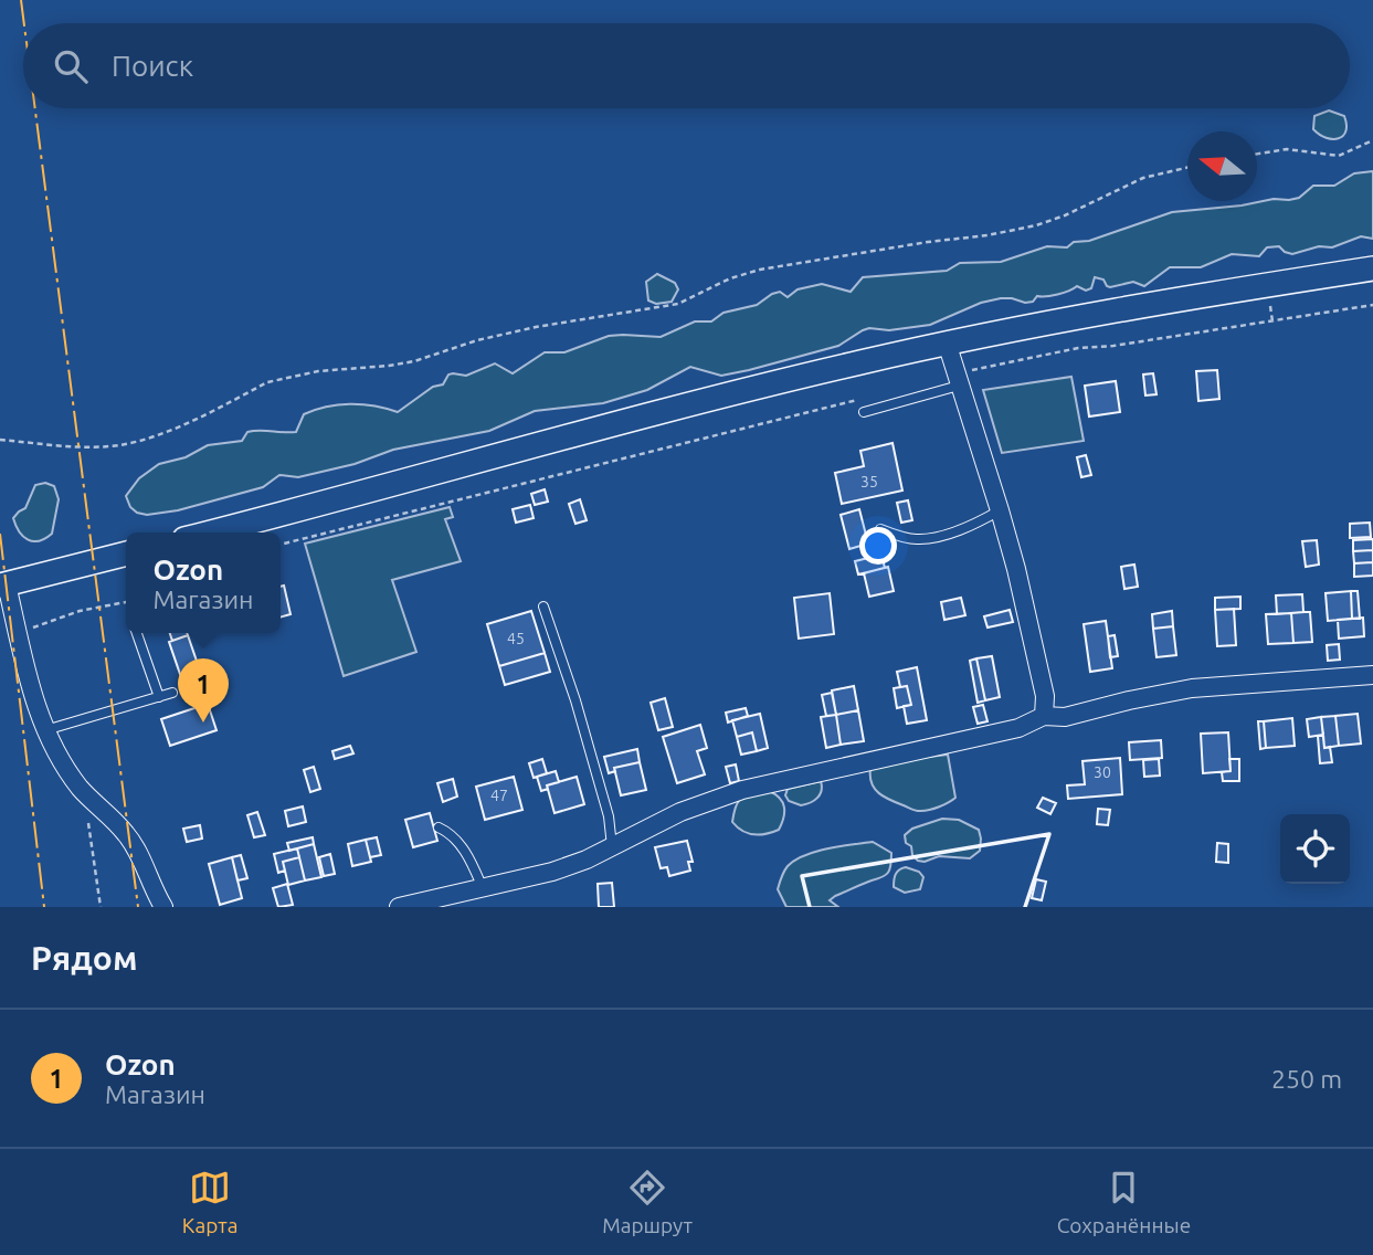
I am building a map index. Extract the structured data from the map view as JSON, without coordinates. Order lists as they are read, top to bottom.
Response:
{
  "house_numbers": [
    "35",
    "45",
    "30",
    "47"
  ],
  "north": "left",
  "page": {
    "search": "Поиск",
    "popup": ["Ozon", "Магазин"],
    "pins": "1",
    "heading": "Рядом",
    "list": [
      {
        "mark": "1",
        "name": "Ozon",
        "note": "Магазин",
        "value": "250 m"
      }
    ],
    "nav": ["Карта", "Маршрут", "Сохранённые"]
  }
}
